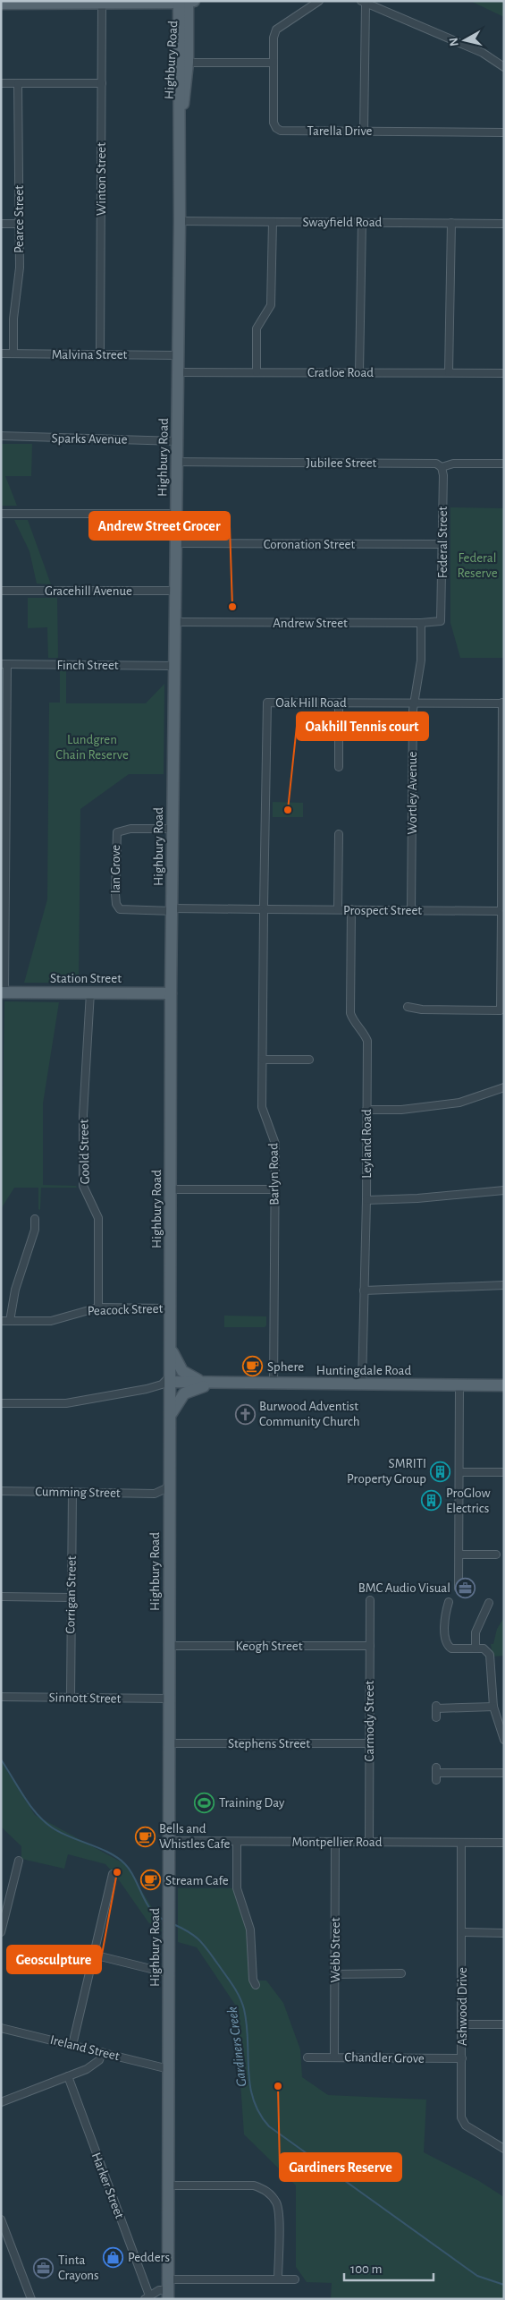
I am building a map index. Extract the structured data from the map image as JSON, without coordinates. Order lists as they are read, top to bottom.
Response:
{
  "streets": {
    "main road": ["Highbury Road", "Station Street", "Huntingdale Road"],
    "street": [
      "Tarella Drive",
      "Winton Street",
      "Pearce Street",
      "Swayfield Road",
      "Malvina Street",
      "Cratloe Road",
      "Sparks Avenue",
      "Jubilee Street",
      "Federal Street",
      "Coronation Street",
      "Gracehill Avenue",
      "Andrew Street",
      "Finch Street",
      "Oak Hill Road",
      "Wortley Avenue",
      "Ian Grove",
      "Prospect Street",
      "Leyland Road",
      "Goold Street",
      "Barlyn Road",
      "Peacock Street",
      "Cumming Street",
      "Corrigan Street",
      "Keogh Street",
      "Sinnott Street",
      "Carmody Street",
      "Stephens Street",
      "Montpellier Road",
      "Webb Street",
      "Ashwood Drive",
      "Ireland Street",
      "Chandler Grove",
      "Harker Street"
    ]
  },
  "crossings": [
    ["Highbury Road", "Swayfield Road"],
    ["Highbury Road", "Malvina Street"],
    ["Highbury Road", "Cratloe Road"],
    ["Highbury Road", "Sparks Avenue"],
    ["Highbury Road", "Jubilee Street"],
    ["Highbury Road", "Coronation Street"],
    ["Highbury Road", "Gracehill Avenue"],
    ["Highbury Road", "Andrew Street"],
    ["Highbury Road", "Finch Street"],
    ["Highbury Road", "Ian Grove"],
    ["Highbury Road", "Prospect Street"],
    ["Highbury Road", "Station Street"],
    ["Highbury Road", "Peacock Street"],
    ["Highbury Road", "Huntingdale Road"],
    ["Highbury Road", "Keogh Street"],
    ["Highbury Road", "Sinnott Street"],
    ["Highbury Road", "Stephens Street"],
    ["Highbury Road", "Montpellier Road"],
    ["Highbury Road", "Ireland Street"],
    ["Winton Street", "Malvina Street"],
    ["Pearce Street", "Malvina Street"],
    ["Jubilee Street", "Federal Street"],
    ["Federal Street", "Coronation Street"],
    ["Federal Street", "Andrew Street"],
    ["Andrew Street", "Wortley Avenue"],
    ["Oak Hill Road", "Wortley Avenue"],
    ["Oak Hill Road", "Prospect Street"],
    ["Oak Hill Road", "Barlyn Road"],
    ["Wortley Avenue", "Prospect Street"],
    ["Ian Grove", "Prospect Street"],
    ["Prospect Street", "Leyland Road"],
    ["Prospect Street", "Barlyn Road"],
    ["Station Street", "Goold Street"],
    ["Leyland Road", "Huntingdale Road"],
    ["Goold Street", "Peacock Street"],
    ["Barlyn Road", "Huntingdale Road"],
    ["Cumming Street", "Corrigan Street"],
    ["Corrigan Street", "Sinnott Street"],
    ["Keogh Street", "Carmody Street"],
    ["Carmody Street", "Stephens Street"],
    ["Carmody Street", "Montpellier Road"],
    ["Montpellier Road", "Webb Street"],
    ["Montpellier Road", "Ashwood Drive"],
    ["Webb Street", "Chandler Grove"],
    ["Ashwood Drive", "Chandler Grove"]
  ],
  "water": ["Gardiners Creek"],
  "parks": ["Federal Reserve", "Lundgren Chain Reserve"],
  "places": {
    "other": [
      "Andrew Street Grocer",
      "Oakhill Tennis court",
      "Geosculpture",
      "Gardiners Reserve"
    ],
    "cafe": ["Sphere", "Bells and Whistles Cafe", "Stream Cafe"],
    "church": ["Burwood Adventist Community Church"],
    "building": ["SMRITI Property Group", "ProGlow Electrics"],
    "office": ["BMC Audio Visual", "Tinta Crayons"],
    "sports": ["Training Day"],
    "shop": ["Pedders"]
  },
  "scale_bar": "100 m",
  "north": "left"
}
